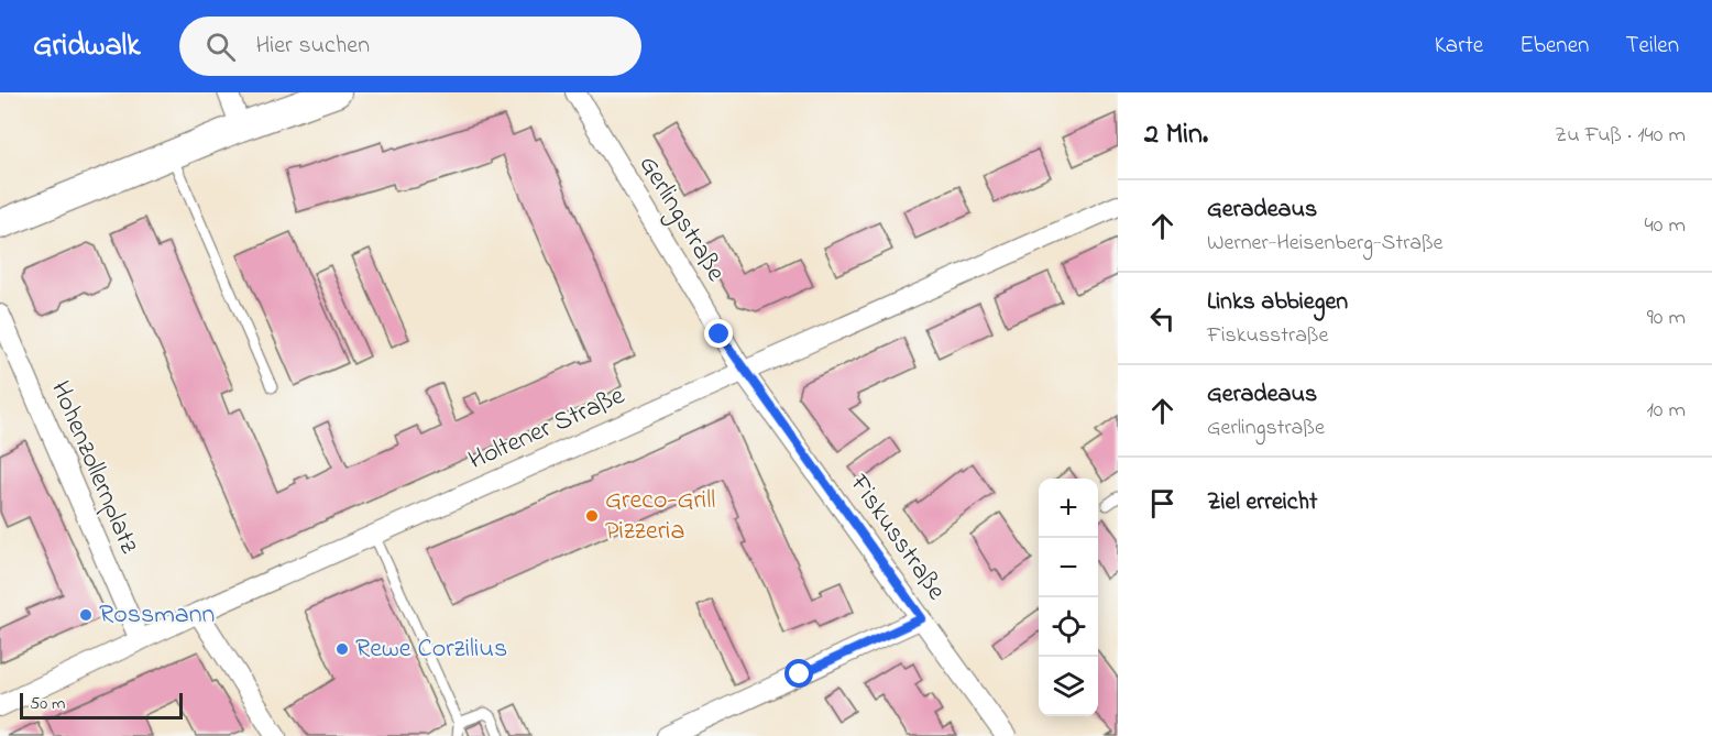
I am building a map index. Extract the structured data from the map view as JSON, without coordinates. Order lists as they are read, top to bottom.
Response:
{
  "streets": {
    "street": [
      "Gerlingstraße",
      "Holtener Straße",
      "Hohenzollernplatz",
      "Fiskusstraße"
    ]
  },
  "crossings": [
    ["Gerlingstraße", "Holtener Straße"],
    ["Gerlingstraße", "Fiskusstraße"],
    ["Holtener Straße", "Hohenzollernplatz"],
    ["Holtener Straße", "Fiskusstraße"]
  ],
  "places": ["Greco-Grill Pizzeria", "Rossmann", "Rewe Corzilius"],
  "scale_bar": "50 m",
  "page": {
    "header": "Gridwalk",
    "search": "Hier suchen",
    "nav": ["Karte", "Ebenen", "Teilen"],
    "heading": ["2 Min.", "Zu Fuß · 140 m"],
    "list": [
      ["Geradeaus", "Werner-Heisenberg-Straße", "40 m"],
      ["Links abbiegen", "Fiskusstraße", "90 m"],
      ["Geradeaus", "Gerlingstraße", "10 m"],
      "Ziel erreicht"
    ],
    "map_buttons": ["+", "−"],
    "scale": "50 m"
  }
}
